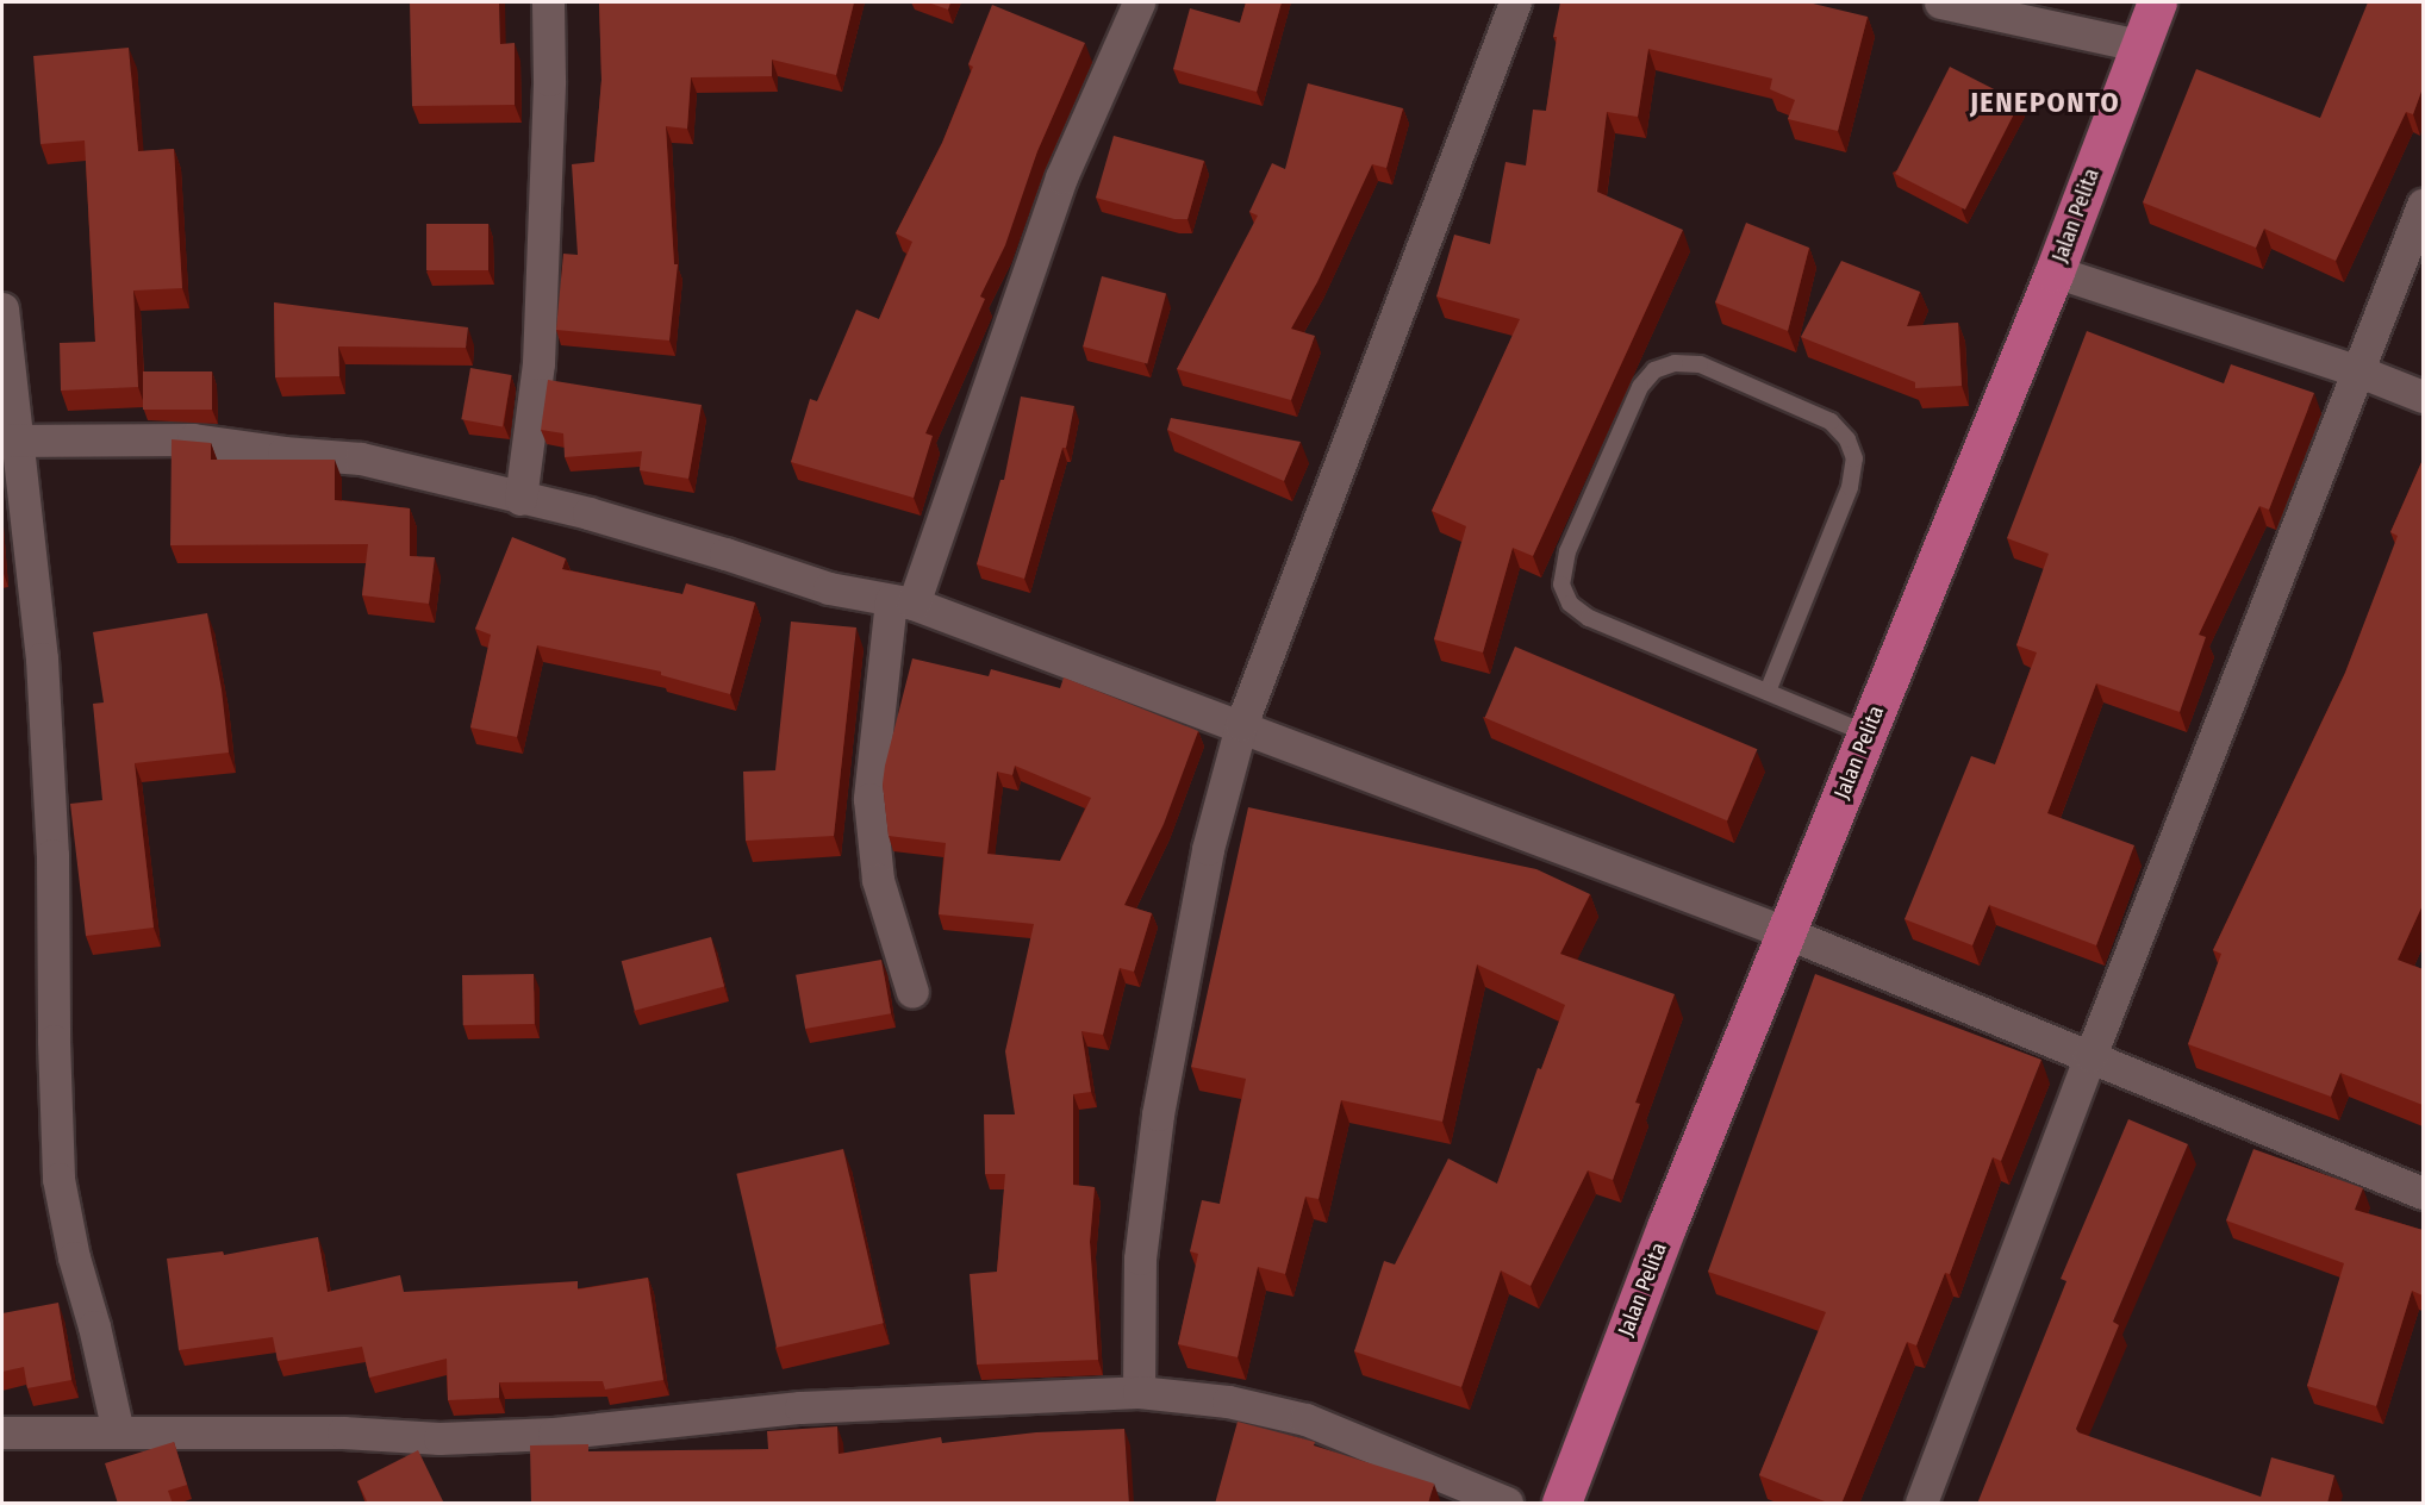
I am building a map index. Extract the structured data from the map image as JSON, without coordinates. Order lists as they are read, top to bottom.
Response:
{
  "streets": {
    "highway": ["Jalan Pelita"]
  },
  "districts": ["JENEPONTO"]
}
